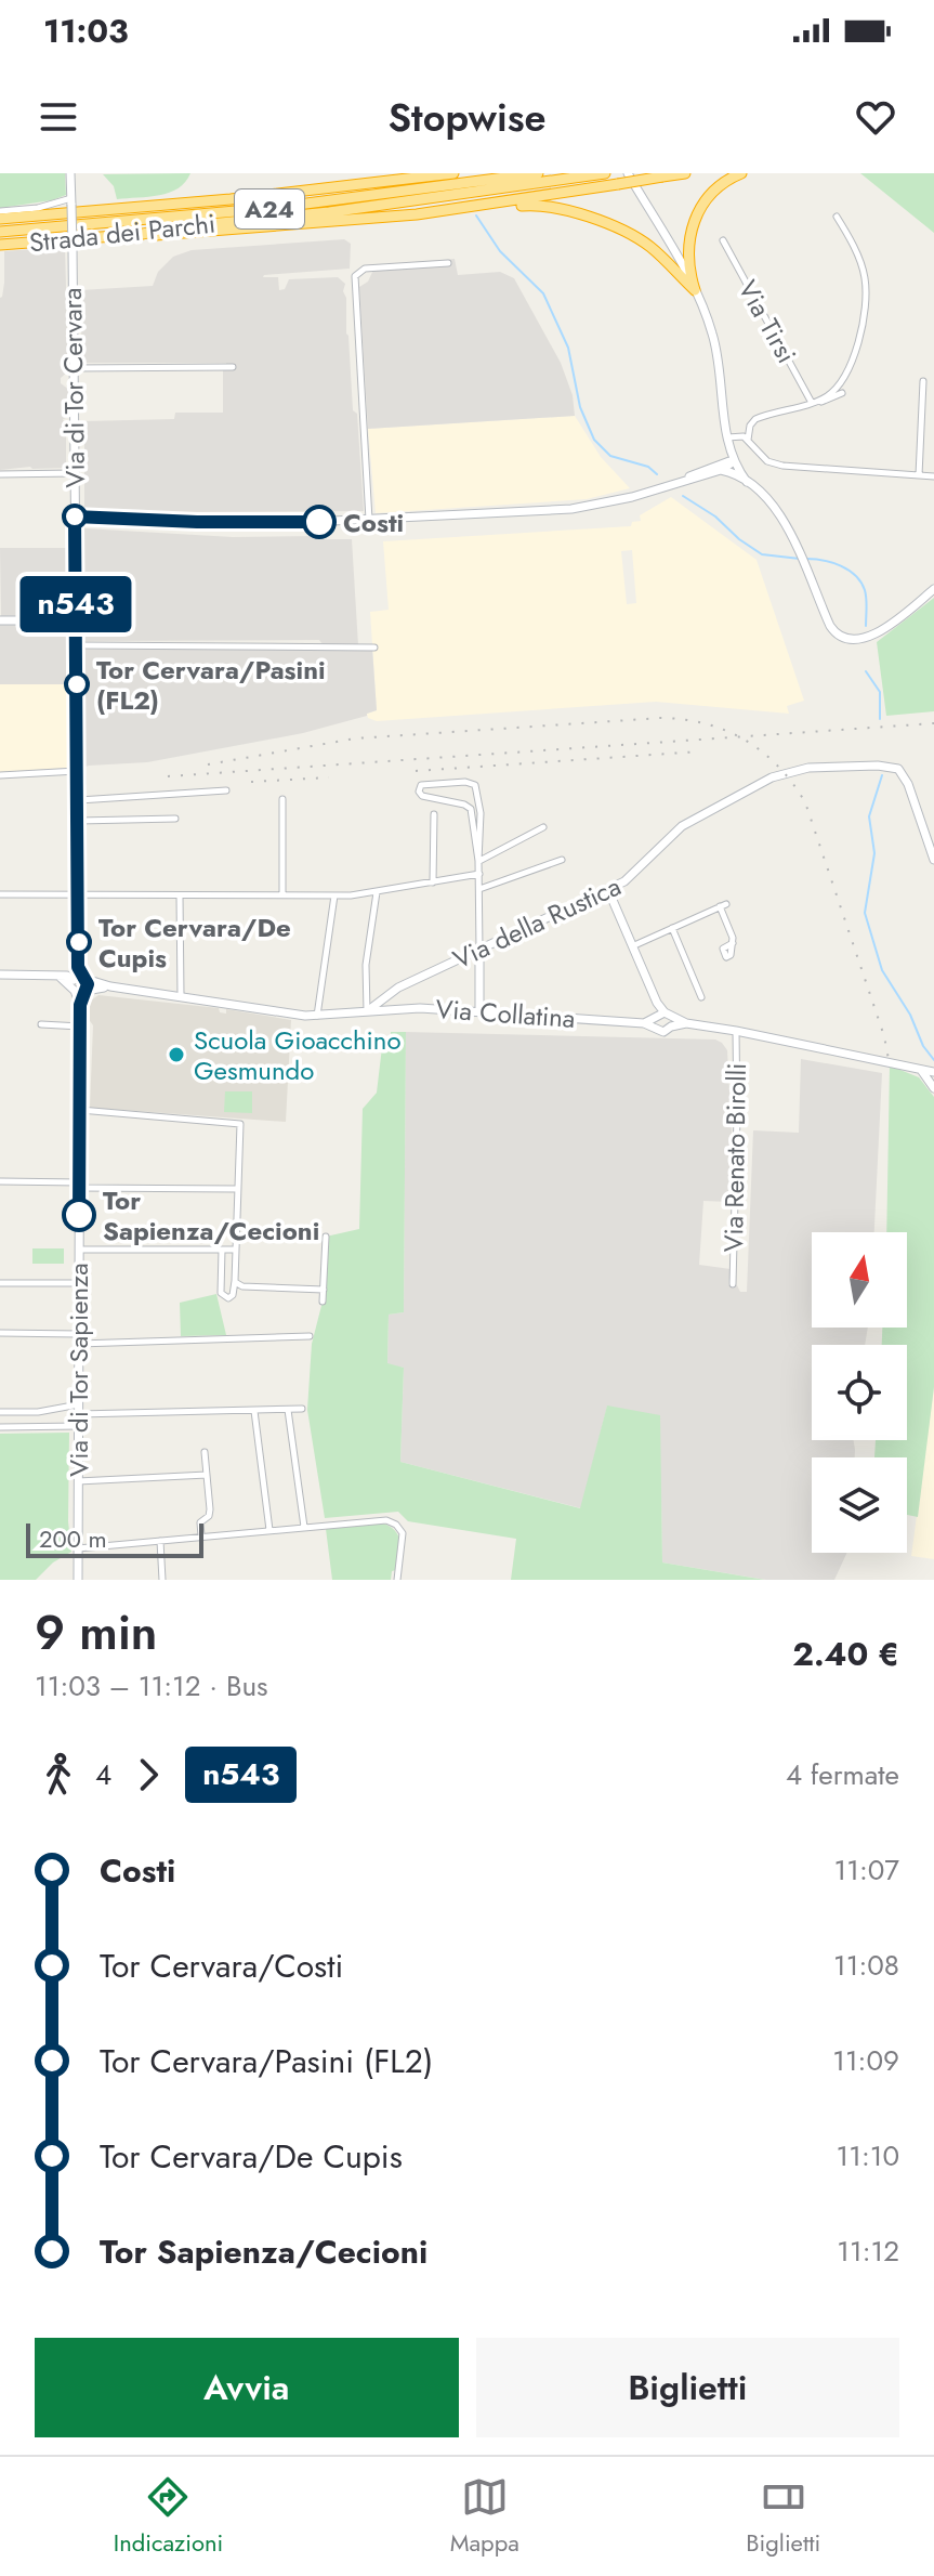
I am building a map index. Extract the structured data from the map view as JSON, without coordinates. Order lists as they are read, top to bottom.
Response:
{
  "streets": {
    "highway": ["A24", "Strada dei Parchi"],
    "street": [
      "Via Tirsi",
      "Via di Tor Cervara",
      "Via della Rustica",
      "Via Collatina",
      "Via Renato Birolli",
      "Via di Tor Sapienza"
    ]
  },
  "crossings": [
    ["Via di Tor Cervara", "Via Collatina"],
    ["Via di Tor Cervara", "Via di Tor Sapienza"],
    ["Via della Rustica", "Via Collatina"],
    ["Via Collatina", "Via di Tor Sapienza"]
  ],
  "places": [
    "Costi",
    "Tor Cervara/Pasini (FL2)",
    "Tor Cervara/De Cupis",
    "Scuola Gioacchino Gesmundo",
    "Tor Sapienza/Cecioni"
  ],
  "lines": ["bus line n543"],
  "scale_bar": "200 m",
  "north": "top",
  "page": {
    "status": "11:03",
    "header": "Stopwise",
    "on_map": "n543",
    "scale": "200 m",
    "heading": ["9 min", "11:03 – 11:12 · Bus", "2.40 €"],
    "legs": ["4", "n543", "4 fermate"],
    "list": [
      {
        "name": "Costi",
        "value": "11:07"
      },
      {
        "name": "Tor Cervara/Costi",
        "value": "11:08"
      },
      {
        "name": "Tor Cervara/Pasini (FL2)",
        "value": "11:09"
      },
      {
        "name": "Tor Cervara/De Cupis",
        "value": "11:10"
      },
      {
        "name": "Tor Sapienza/Cecioni",
        "value": "11:12"
      }
    ],
    "buttons": ["Avvia", "Biglietti"],
    "tabs": ["Indicazioni", "Mappa", "Biglietti"]
  }
}
